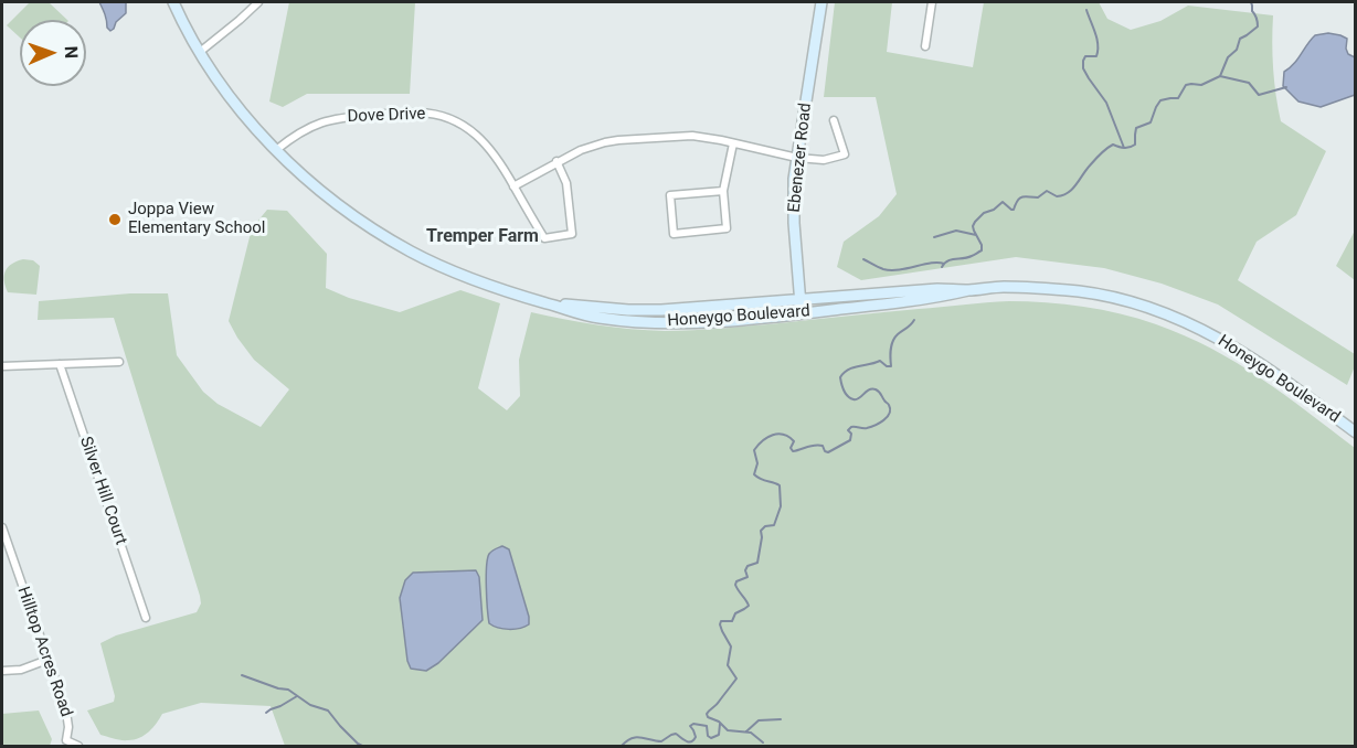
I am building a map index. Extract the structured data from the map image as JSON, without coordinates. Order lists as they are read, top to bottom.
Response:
{
  "streets": {
    "main road": ["Ebenezer Road", "Honeygo Boulevard"],
    "street": ["Dove Drive", "Silver Hill Court", "Hilltop Acres Road"]
  },
  "crossings": [
    ["Dove Drive", "Honeygo Boulevard"],
    ["Ebenezer Road", "Honeygo Boulevard"]
  ],
  "districts": ["Tremper Farm"],
  "places": ["Joppa View Elementary School"],
  "north": "right"
}
